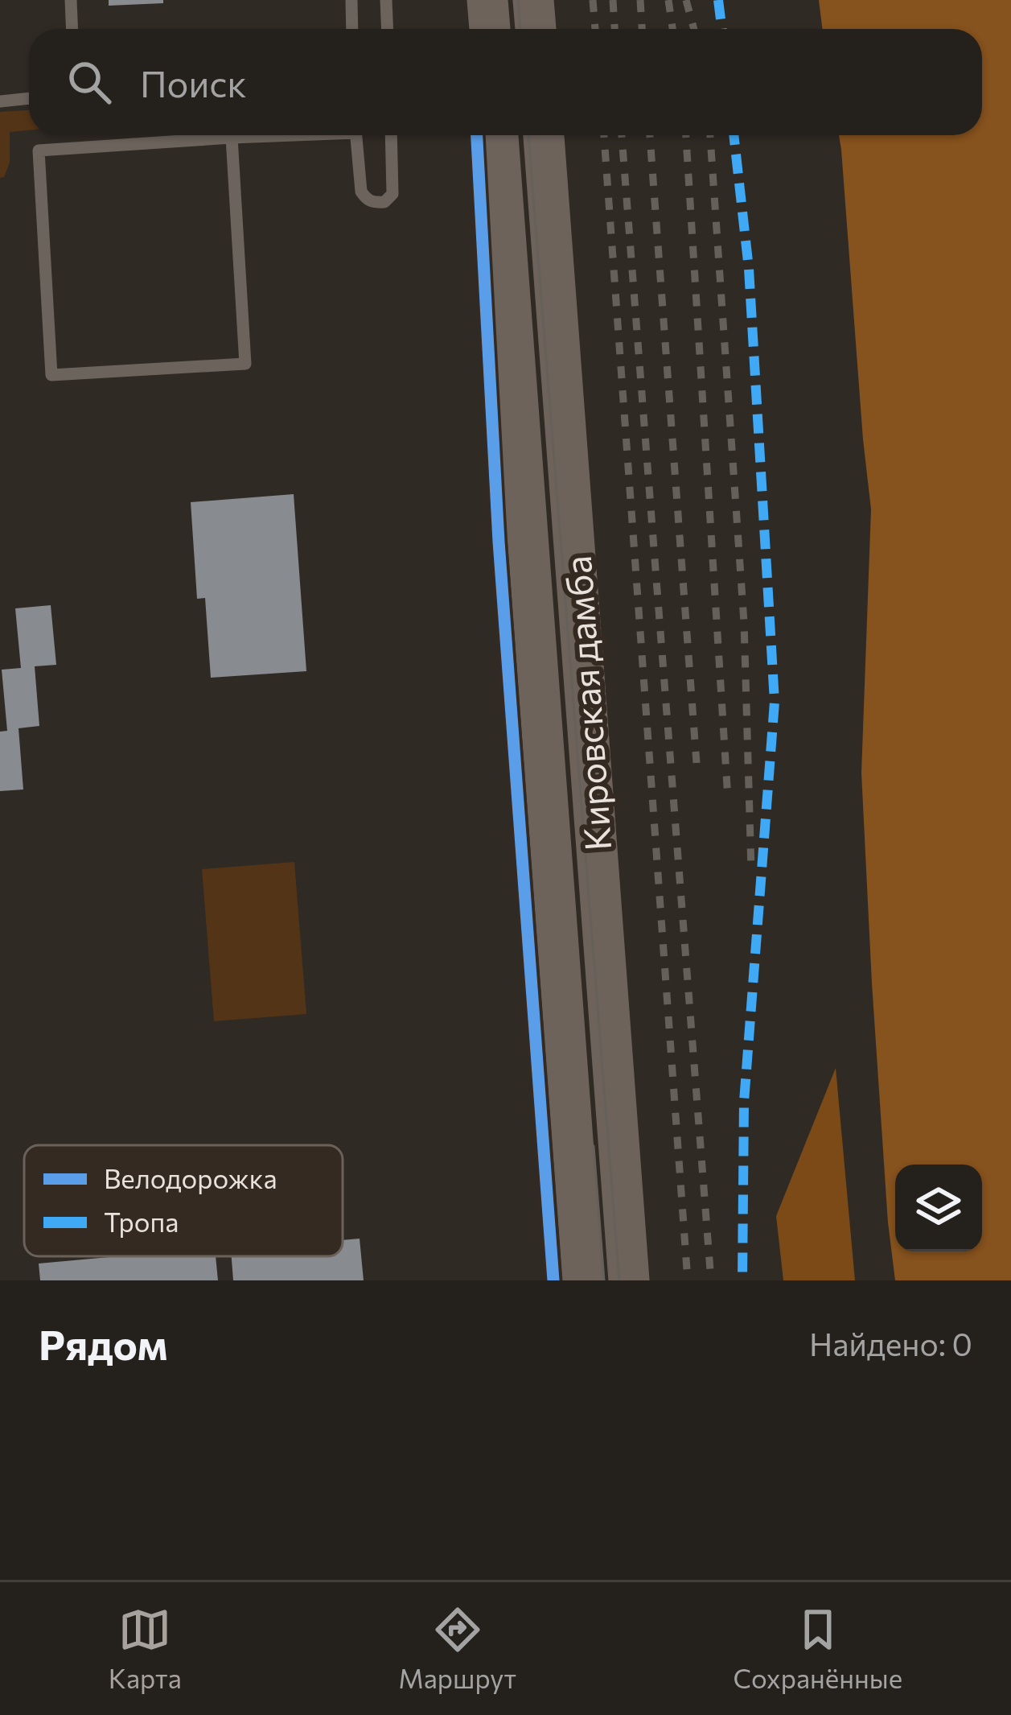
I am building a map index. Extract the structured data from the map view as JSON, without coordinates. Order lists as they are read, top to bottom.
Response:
{
  "streets": {
    "main road": ["Кировская дамба"]
  },
  "legend": ["Велодорожка", "Тропа"],
  "page": {
    "search": "Поиск",
    "heading": ["Рядом", "Найдено: 0"],
    "nav": ["Карта", "Маршрут", "Сохранённые"]
  }
}
